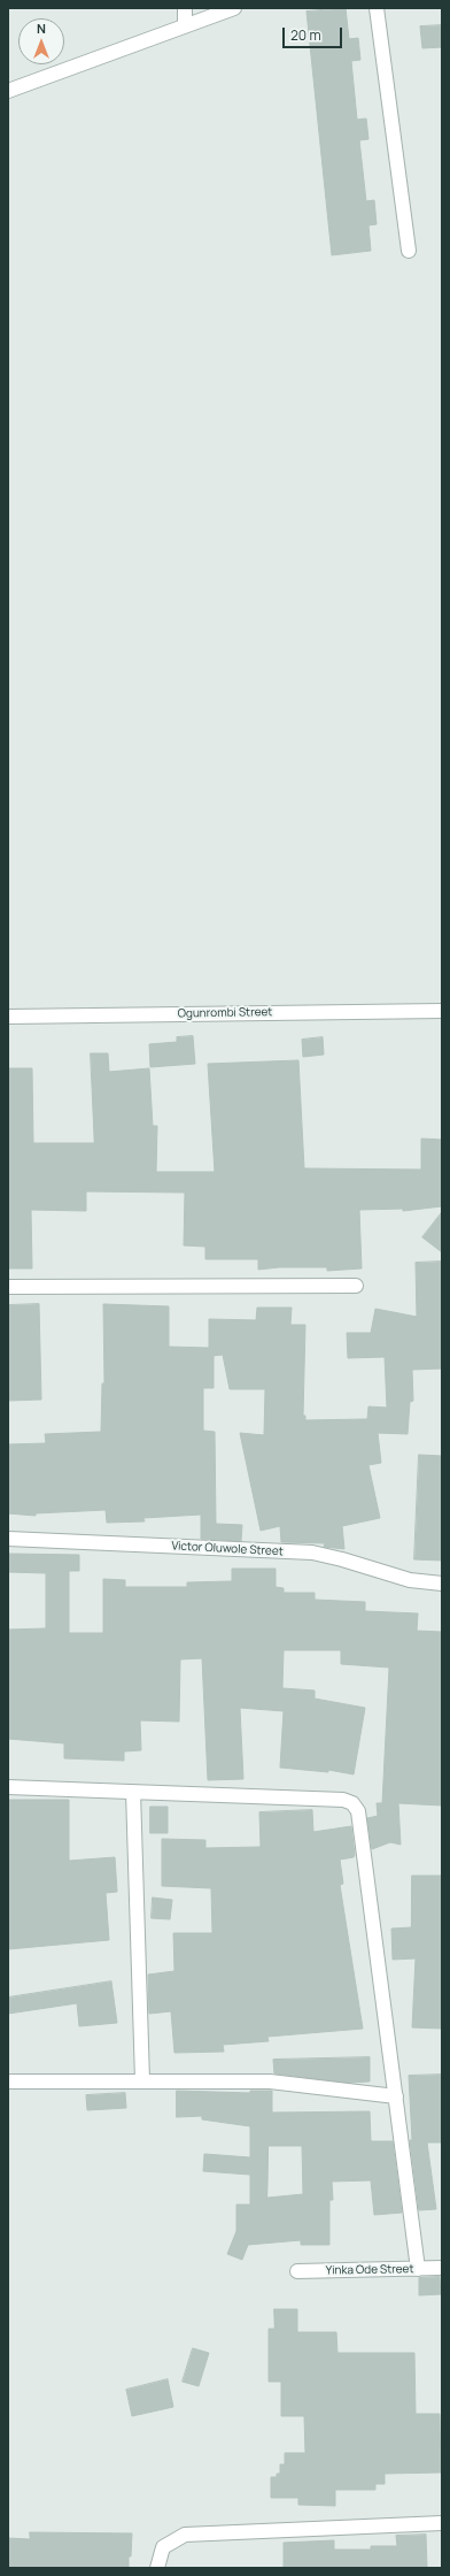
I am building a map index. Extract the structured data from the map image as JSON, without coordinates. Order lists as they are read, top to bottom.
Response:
{
  "streets": {
    "street": ["Ogunrombi Street", "Victor Oluwole Street", "Yinka Ode Street"]
  },
  "scale_bar": "20 m",
  "north": "top"
}
